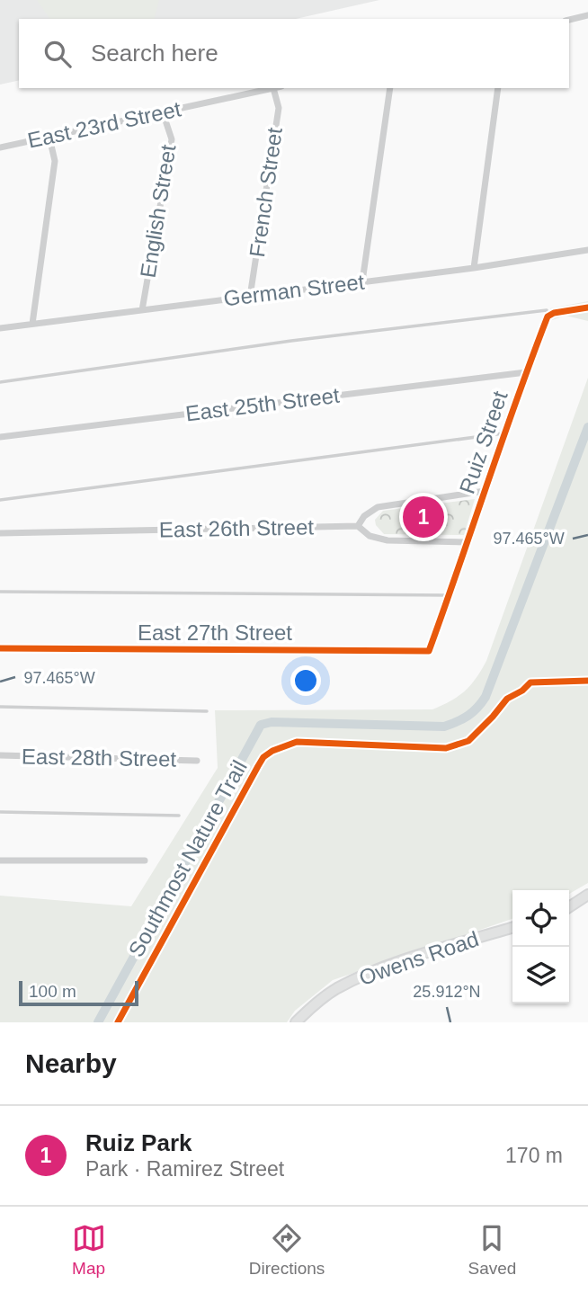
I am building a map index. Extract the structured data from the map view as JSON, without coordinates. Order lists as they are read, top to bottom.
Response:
{
  "streets": {
    "street": [
      "East 23rd Street",
      "French Street",
      "English Street",
      "German Street",
      "East 25th Street",
      "Ruiz Street",
      "East 26th Street",
      "East 27th Street",
      "East 28th Street",
      "Owens Road"
    ],
    "cycle path": ["Southmost Nature Trail"]
  },
  "crossings": [
    ["East 23rd Street", "French Street"],
    ["East 23rd Street", "English Street"],
    ["French Street", "German Street"],
    ["English Street", "German Street"],
    ["East 25th Street", "Ruiz Street"],
    ["Ruiz Street", "East 26th Street"],
    ["Ruiz Street", "East 27th Street"]
  ],
  "scale_bar": "100 m",
  "page": {
    "search": "Search here",
    "pins": "1",
    "scale": "100 m",
    "heading": "Nearby",
    "list": [
      {
        "mark": "1",
        "name": "Ruiz Park",
        "note": "Park · Ramirez Street",
        "value": "170 m"
      }
    ],
    "nav": ["Map", "Directions", "Saved"]
  },
  "coordinates": ["97.465°W", "25.912°N"]
}
